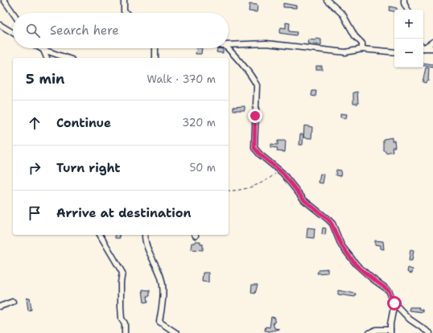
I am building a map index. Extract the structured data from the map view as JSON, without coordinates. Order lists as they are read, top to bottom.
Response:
{
  "page": {
    "map_buttons": ["+", "−"],
    "search": "Search here",
    "heading": ["5 min", "Walk · 370 m"],
    "list": [
      ["Continue", "320 m"],
      ["Turn right", "50 m"],
      "Arrive at destination"
    ]
  }
}
